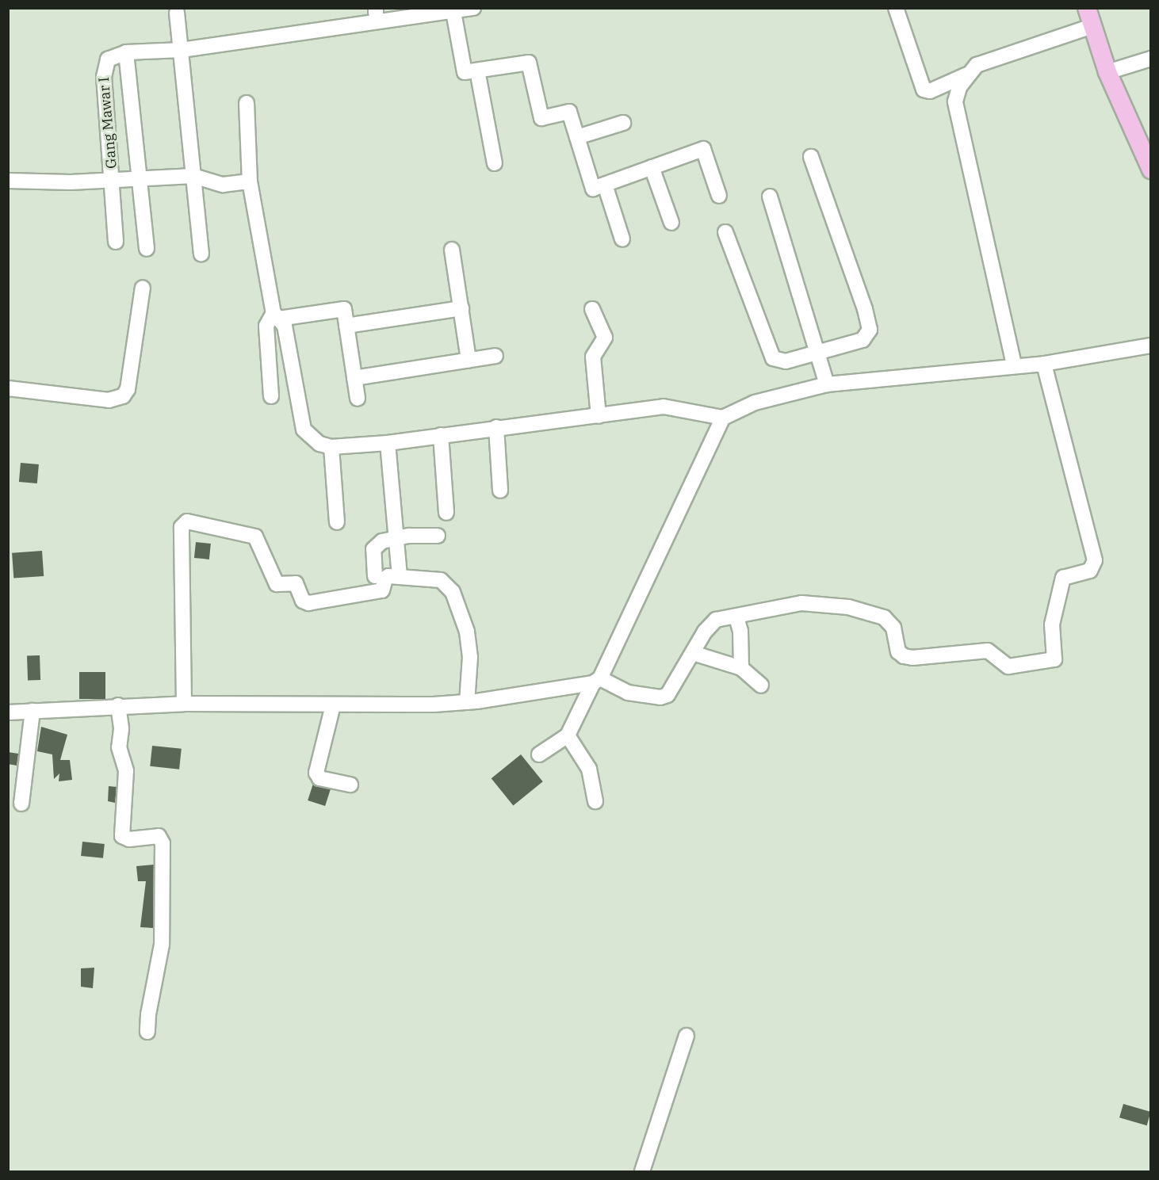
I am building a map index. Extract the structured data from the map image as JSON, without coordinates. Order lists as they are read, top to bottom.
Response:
{
  "streets": {
    "street": ["Gang Mawar I"]
  }
}
